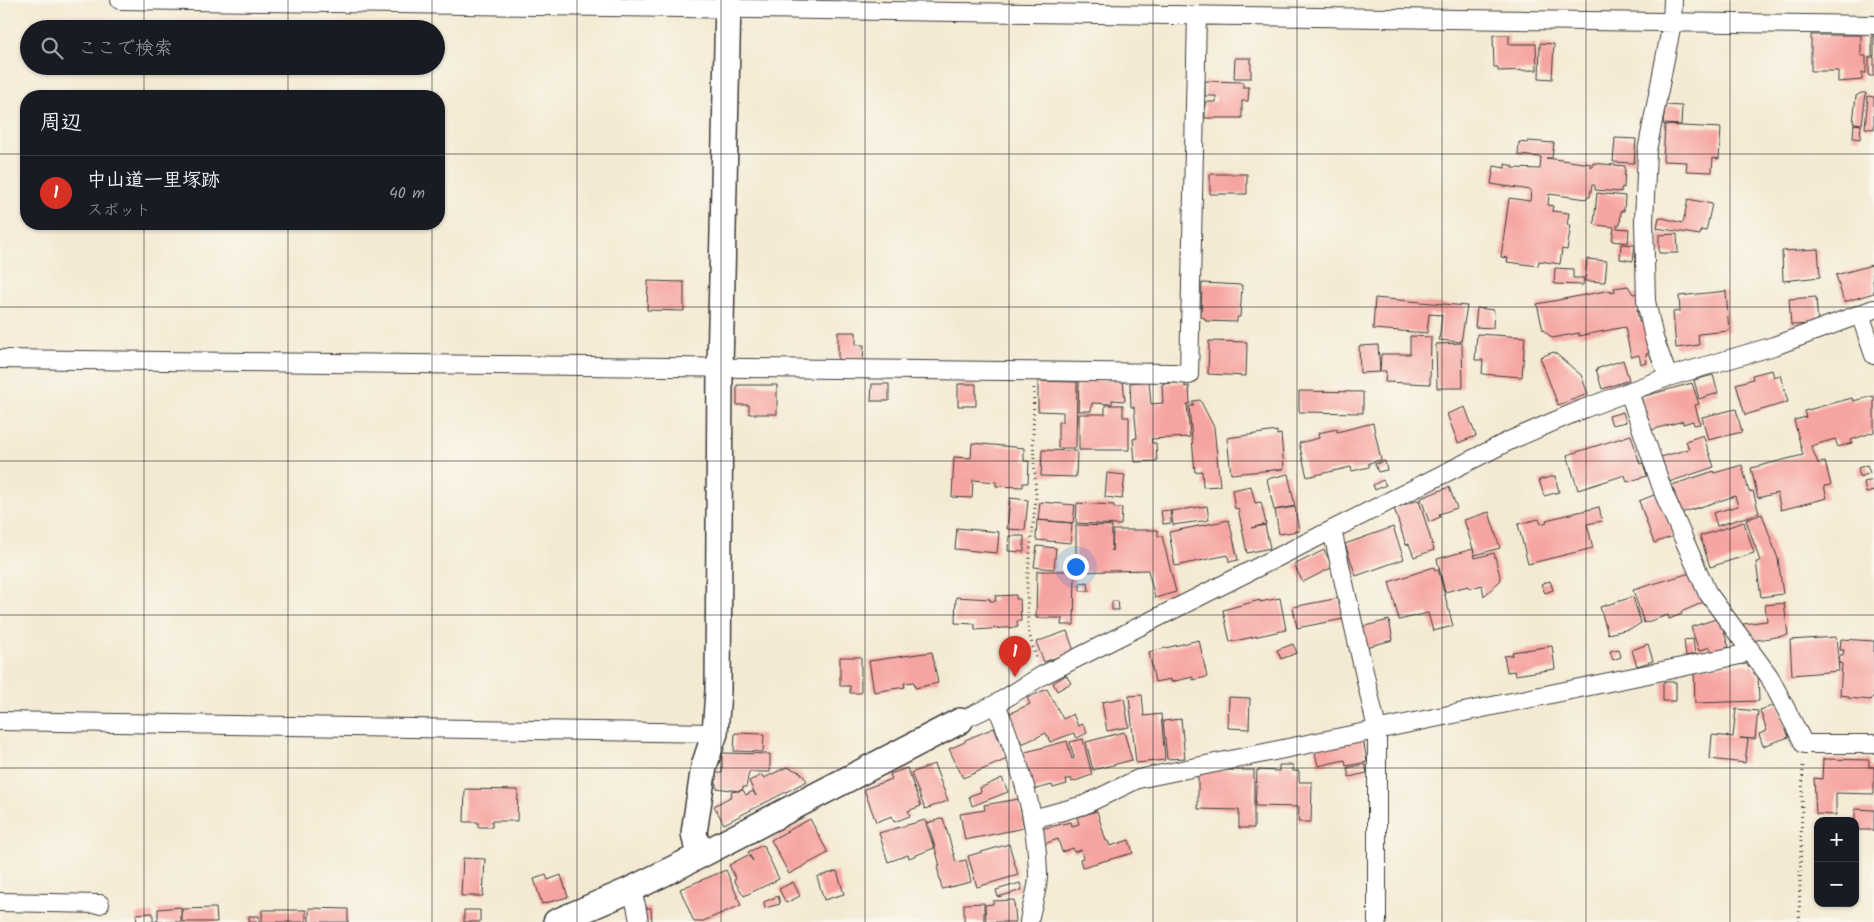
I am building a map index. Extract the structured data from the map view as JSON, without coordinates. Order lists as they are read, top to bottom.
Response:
{
  "page": {
    "search": "ここで検索",
    "heading": "周辺",
    "list": [
      {
        "mark": "1",
        "name": "中山道一里塚跡",
        "note": "スポット",
        "value": "40 m"
      }
    ],
    "pins": "1",
    "map_buttons": ["+", "−"]
  }
}
